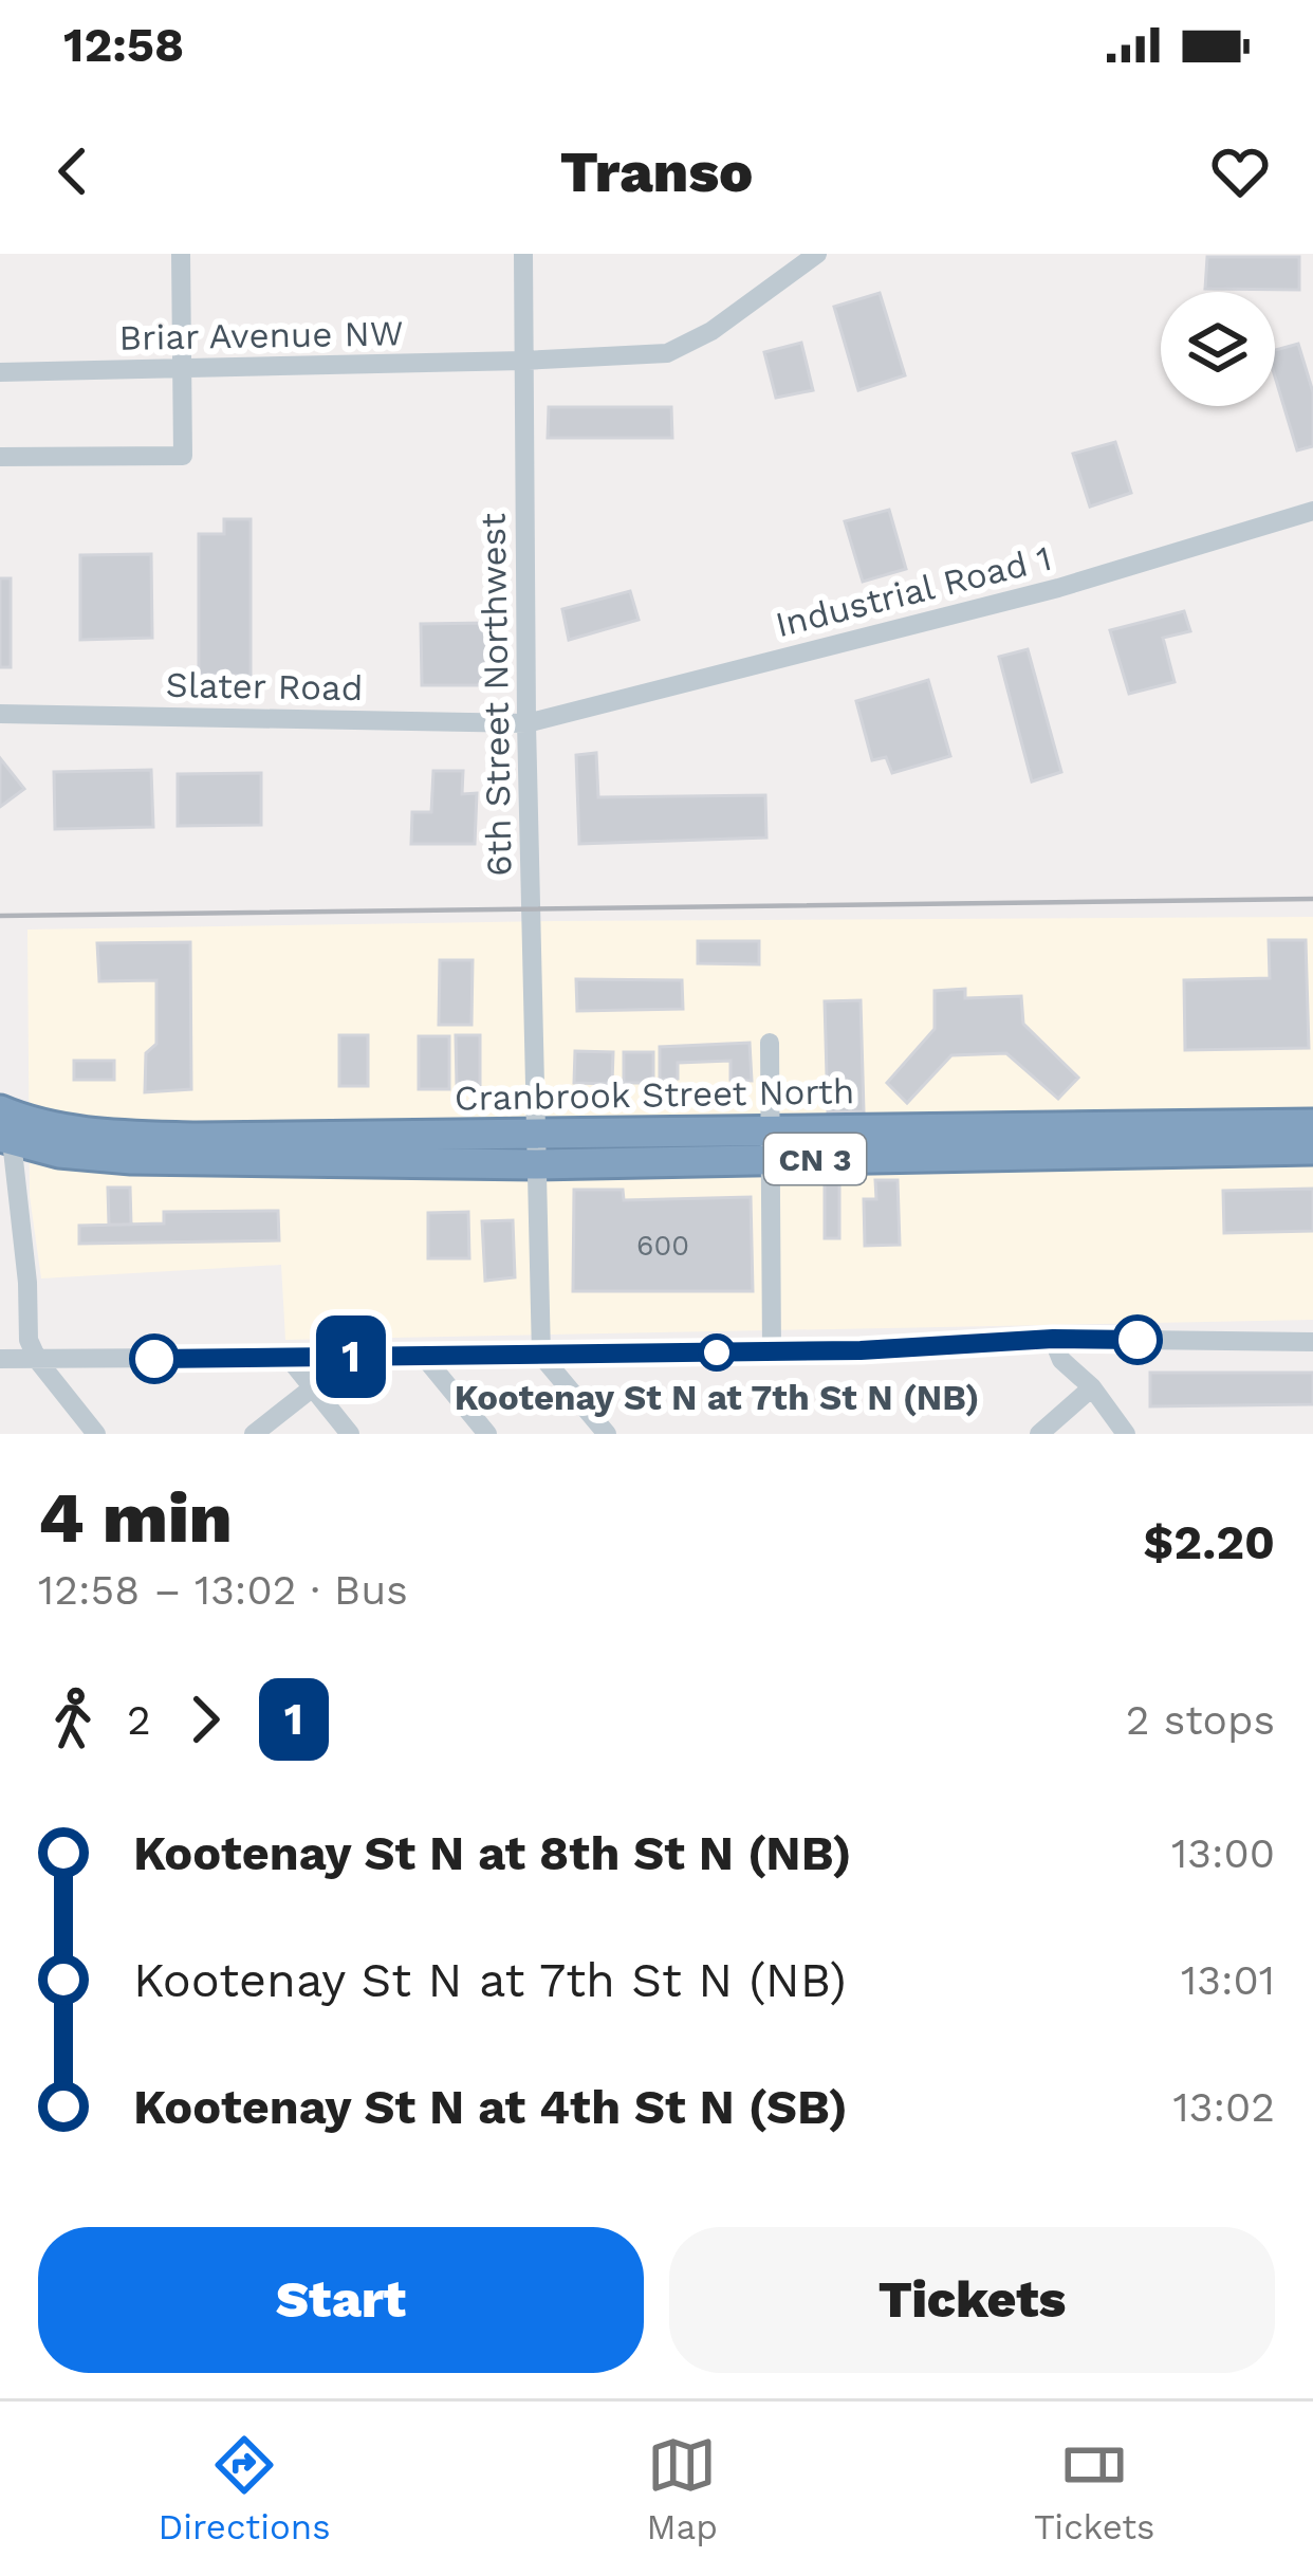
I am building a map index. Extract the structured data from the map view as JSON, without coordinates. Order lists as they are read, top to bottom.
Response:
{
  "streets": {
    "highway": ["Cranbrook Street North", "CN 3"],
    "street": [
      "Briar Avenue NW",
      "Industrial Road 1",
      "Slater Road",
      "6th Street Northwest"
    ]
  },
  "crossings": [
    ["Briar Avenue NW", "6th Street Northwest"],
    ["Industrial Road 1", "Slater Road"],
    ["Industrial Road 1", "6th Street Northwest"],
    ["Slater Road", "6th Street Northwest"],
    ["6th Street Northwest", "Cranbrook Street North"]
  ],
  "places": ["Kootenay St N at 7th St N (NB)"],
  "lines": ["bus line 1"],
  "house_numbers": ["600"],
  "page": {
    "status": "12:58",
    "header": "Transo",
    "on_map": "1",
    "heading": ["4 min", "12:58 – 13:02 · Bus", "$2.20"],
    "legs": ["2", "1", "2 stops"],
    "list": [
      {
        "name": "Kootenay St N at 8th St N (NB)",
        "value": "13:00"
      },
      {
        "name": "Kootenay St N at 7th St N (NB)",
        "value": "13:01"
      },
      {
        "name": "Kootenay St N at 4th St N (SB)",
        "value": "13:02"
      }
    ],
    "buttons": ["Start", "Tickets"],
    "tabs": ["Directions", "Map", "Tickets"]
  }
}
